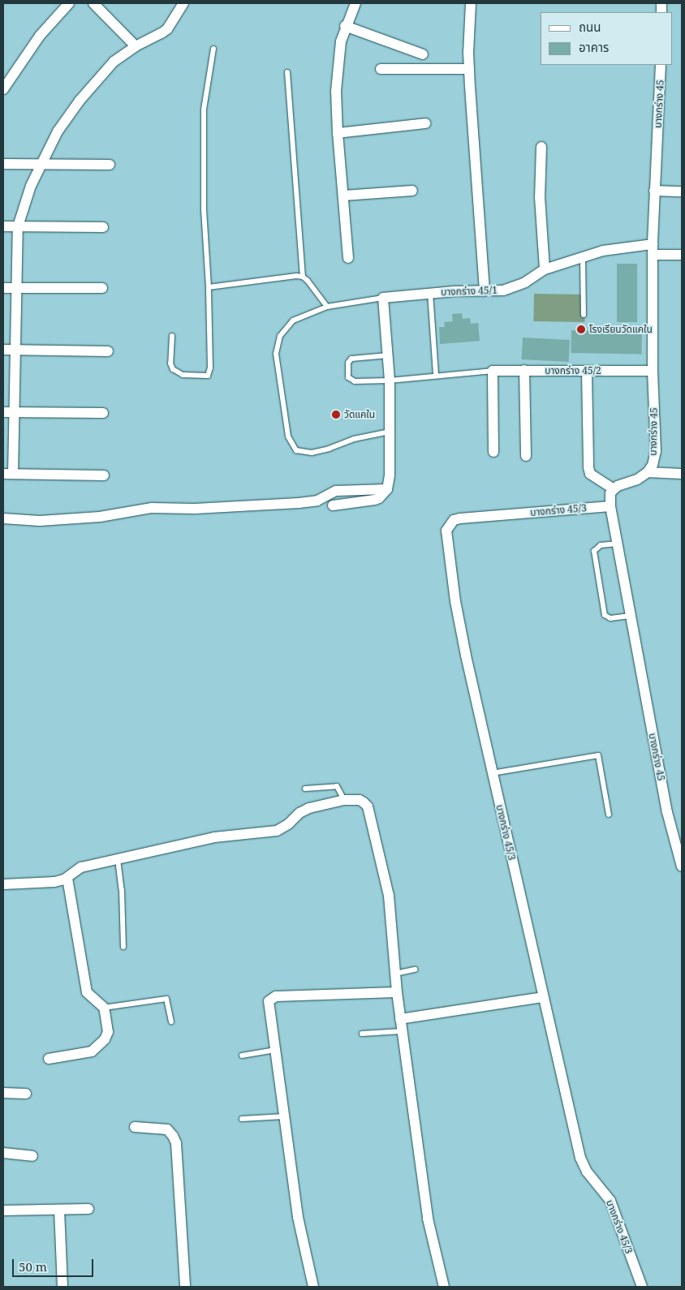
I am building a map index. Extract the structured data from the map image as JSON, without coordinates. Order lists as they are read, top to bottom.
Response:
{
  "streets": {
    "street": [
      "บางกร่าง 45",
      "บางกร่าง 45/1",
      "บางกร่าง 45/2",
      "บางกร่าง 45/3"
    ]
  },
  "crossings": [
    ["บางกร่าง 45", "บางกร่าง 45/1"],
    ["บางกร่าง 45", "บางกร่าง 45/2"],
    ["บางกร่าง 45", "บางกร่าง 45/3"]
  ],
  "places": ["โรงเรียนวัดแคใน", "วัดแคใน"],
  "legend": ["ถนน", "อาคาร"],
  "scale_bar": "50 m"
}
